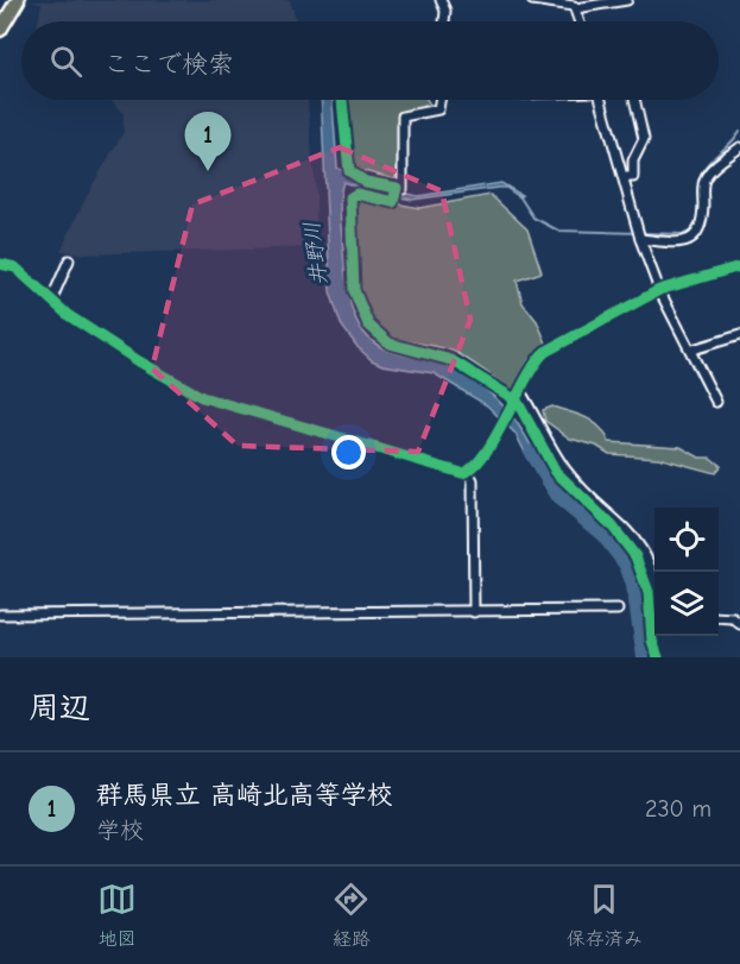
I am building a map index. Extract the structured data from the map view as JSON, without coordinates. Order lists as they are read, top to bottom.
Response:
{
  "water": ["井野川"],
  "page": {
    "search": "ここで検索",
    "pins": "1",
    "heading": "周辺",
    "list": [
      {
        "mark": "1",
        "name": "群馬県立 高崎北高等学校",
        "note": "学校",
        "value": "230 m"
      }
    ],
    "nav": ["地図", "経路", "保存済み"]
  }
}
